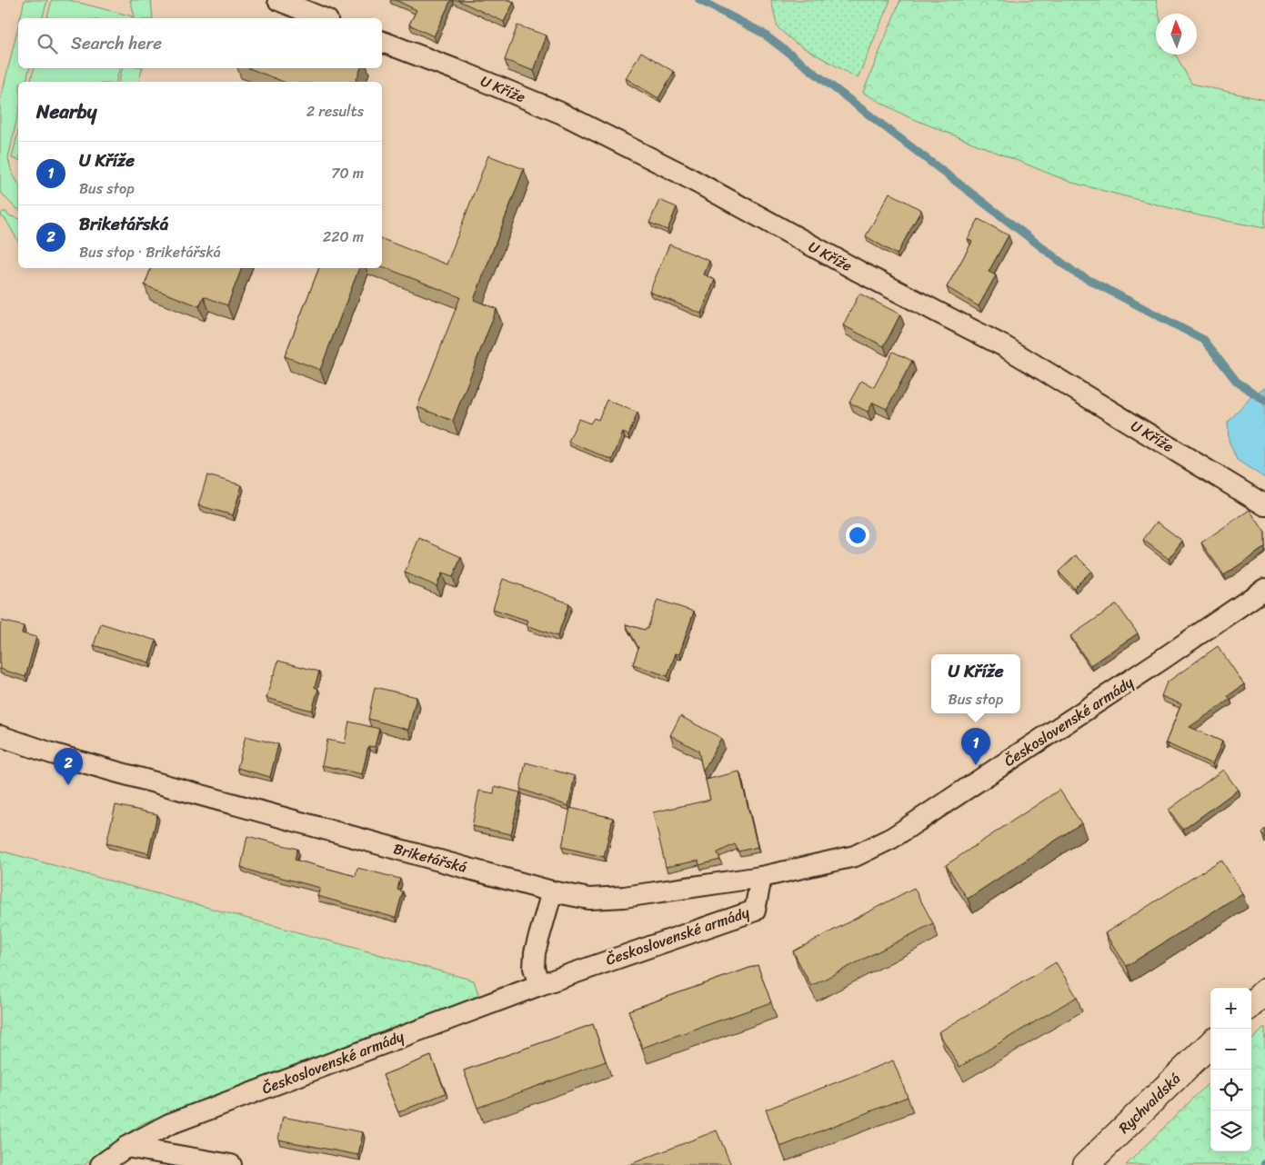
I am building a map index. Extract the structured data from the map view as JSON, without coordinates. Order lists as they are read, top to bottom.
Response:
{
  "streets": {
    "street": [
      "U Kříže",
      "Československé armády",
      "Briketářská",
      "Rychvaldská"
    ]
  },
  "crossings": [
    ["Československé armády", "Briketářská"]
  ],
  "north": "top",
  "page": {
    "search": "Search here",
    "heading": ["Nearby", "2 results"],
    "list": [
      {
        "mark": "1",
        "name": "U Kříže",
        "note": "Bus stop",
        "value": "70 m"
      },
      {
        "mark": "2",
        "name": "Briketářská",
        "note": "Bus stop · Briketářská",
        "value": "220 m"
      }
    ],
    "popup": ["U Kříže", "Bus stop"],
    "pins": ["1", "2"],
    "map_buttons": ["+", "−"]
  }
}
